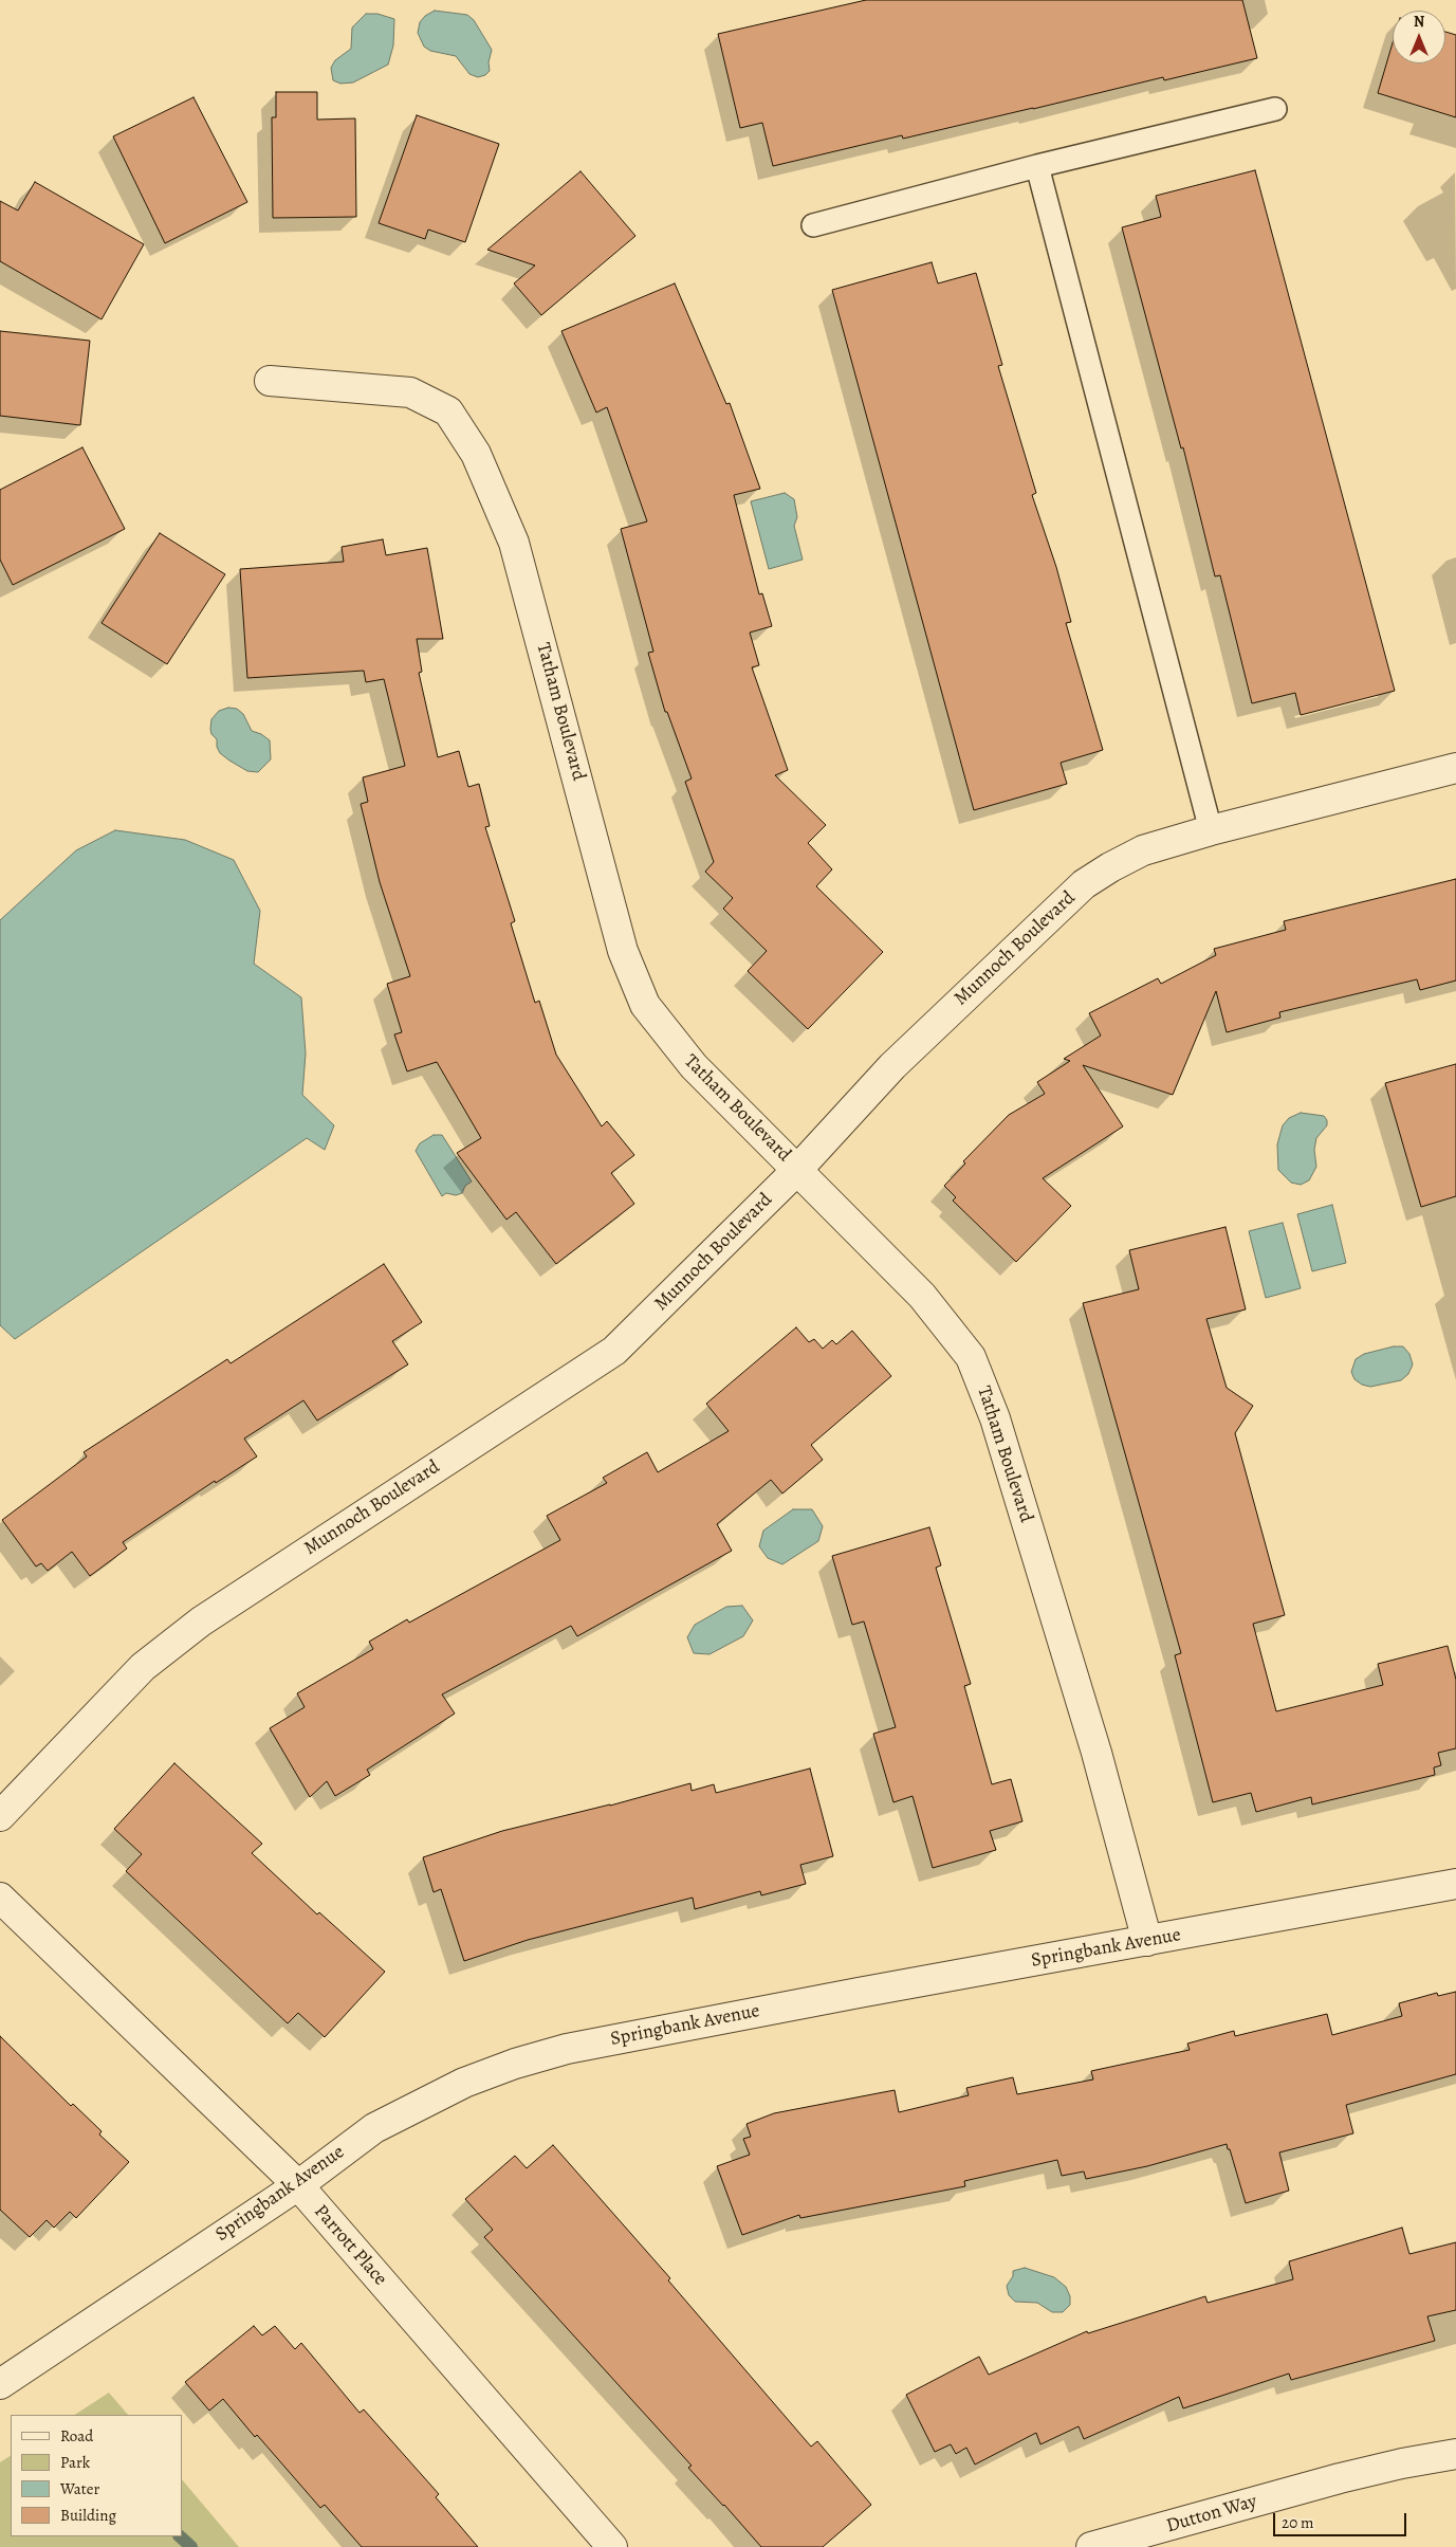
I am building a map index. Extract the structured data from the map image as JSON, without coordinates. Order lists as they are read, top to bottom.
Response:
{
  "streets": {
    "street": [
      "Tatham Boulevard",
      "Munnoch Boulevard",
      "Springbank Avenue",
      "Parrott Place",
      "Dutton Way"
    ]
  },
  "crossings": [
    ["Tatham Boulevard", "Munnoch Boulevard"],
    ["Tatham Boulevard", "Springbank Avenue"],
    ["Springbank Avenue", "Parrott Place"]
  ],
  "legend": [
    "Road",
    "Park",
    "Water",
    "Building"
  ],
  "scale_bar": "20 m",
  "north": "top"
}
